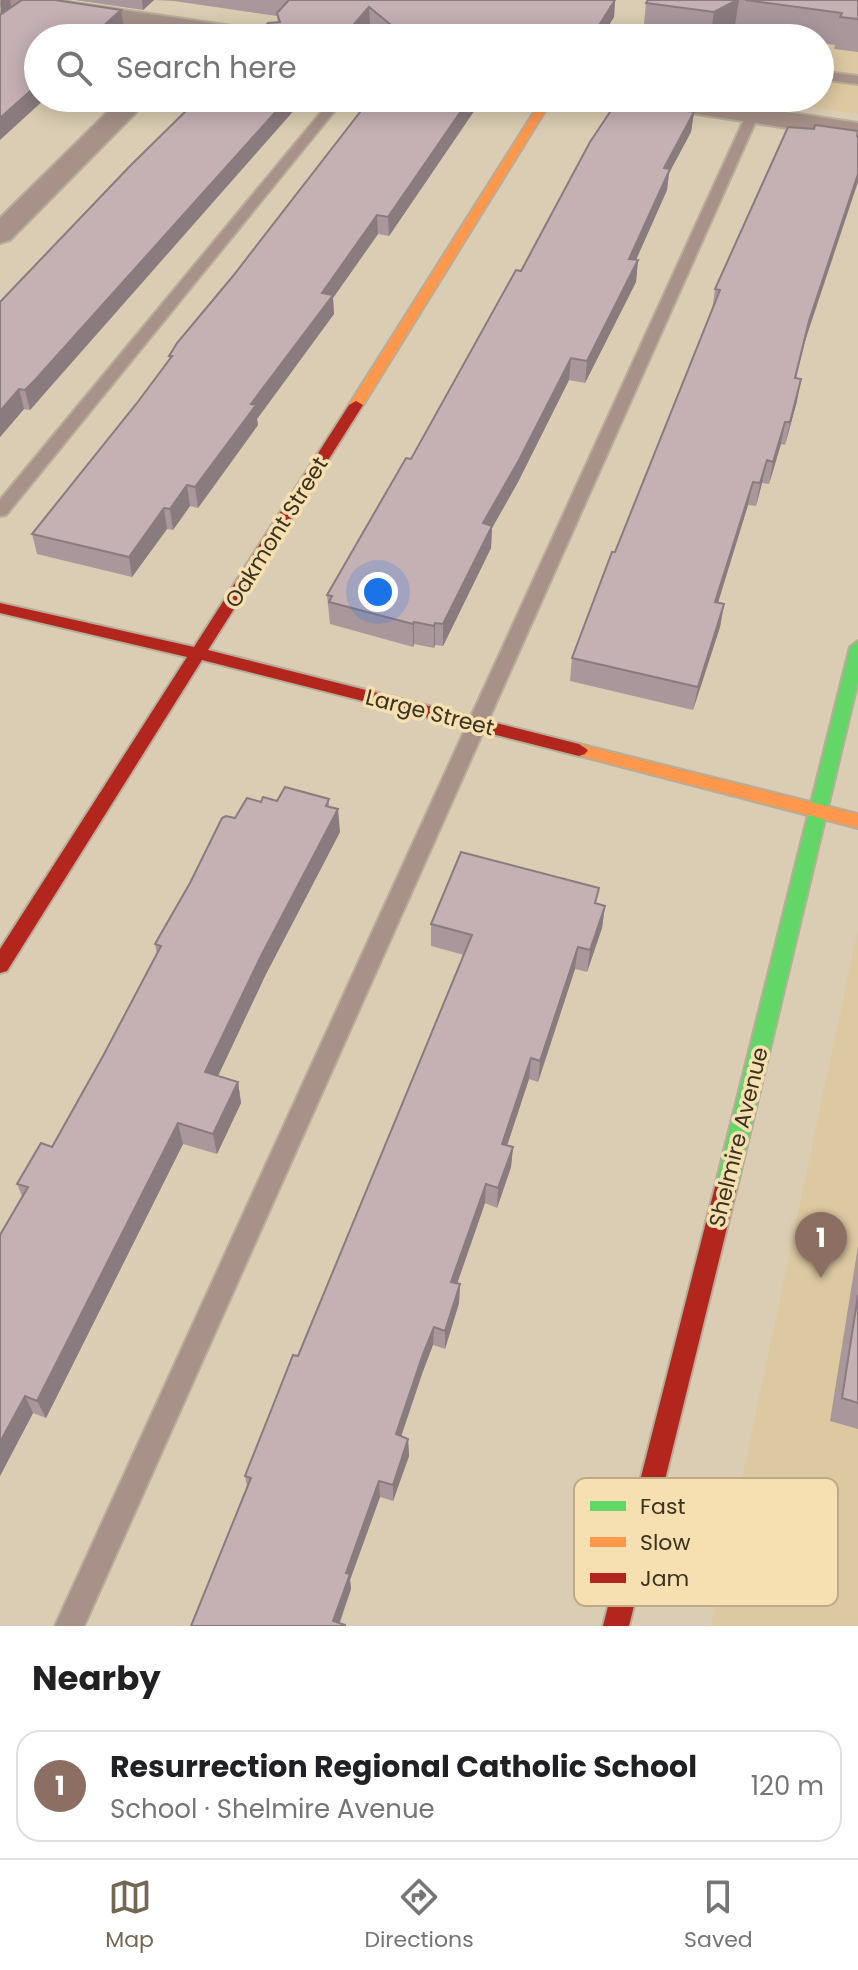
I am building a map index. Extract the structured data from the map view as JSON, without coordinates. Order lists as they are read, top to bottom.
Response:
{
  "streets": {
    "street": ["Oakmont Street", "Large Street", "Shelmire Avenue"]
  },
  "crossings": [
    ["Oakmont Street", "Large Street"],
    ["Large Street", "Shelmire Avenue"]
  ],
  "legend": ["Fast", "Slow", "Jam"],
  "page": {
    "search": "Search here",
    "pins": "1",
    "heading": "Nearby",
    "list": [
      {
        "mark": "1",
        "name": "Resurrection Regional Catholic School",
        "note": "School · Shelmire Avenue",
        "value": "120 m"
      }
    ],
    "nav": ["Map", "Directions", "Saved"]
  }
}
